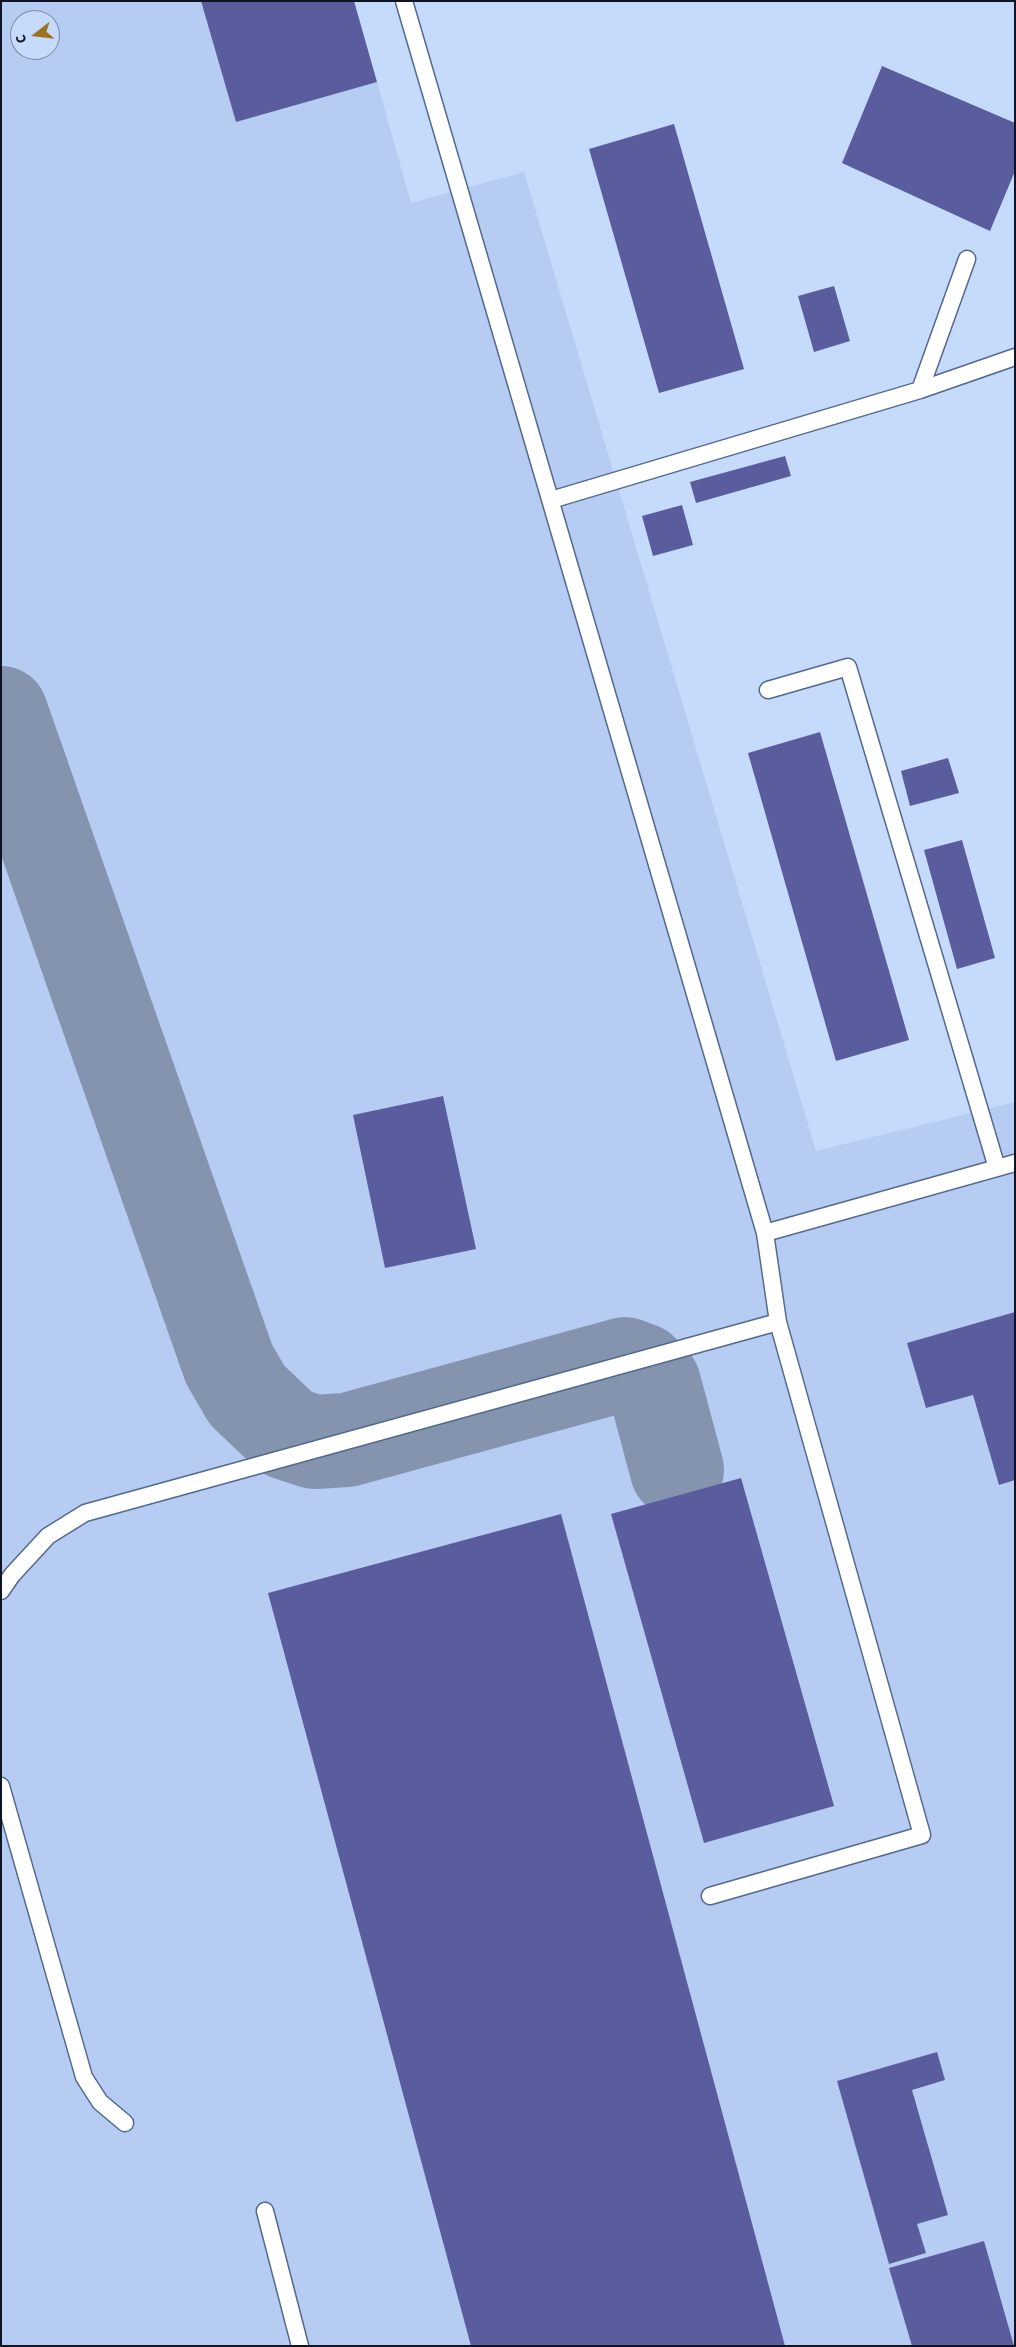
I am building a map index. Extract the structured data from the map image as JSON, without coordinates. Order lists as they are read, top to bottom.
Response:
{
  "north": "left"
}
